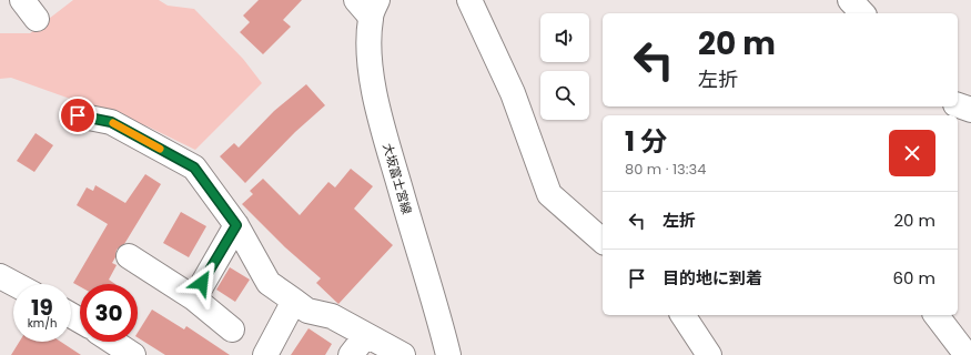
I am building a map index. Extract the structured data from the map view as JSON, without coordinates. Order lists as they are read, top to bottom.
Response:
{
  "streets": {
    "street": ["大坂富士宮線"]
  },
  "page": {
    "turn": ["20 m", "左折"],
    "heading": ["1 分", "80 m · 13:34"],
    "list": [
      {
        "name": "左折",
        "value": "20 m"
      },
      {
        "name": "目的地に到着",
        "value": "60 m"
      }
    ],
    "speed": "19 km/h",
    "limit": "30"
  }
}
